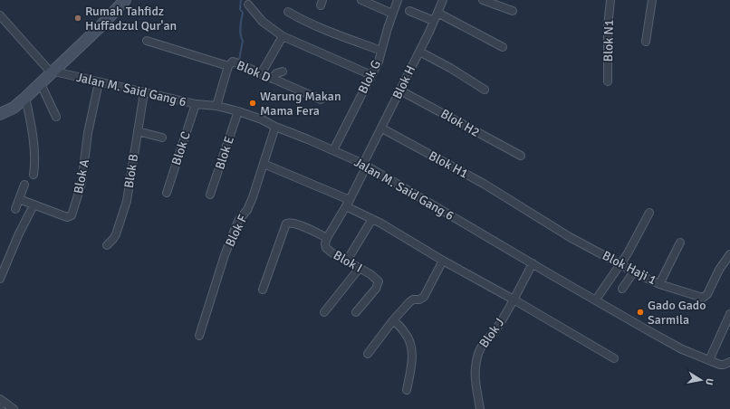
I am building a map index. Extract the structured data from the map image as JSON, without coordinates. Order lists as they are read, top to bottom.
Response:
{
  "streets": {
    "street": [
      "Blok N1",
      "Blok D",
      "Blok G",
      "Blok H",
      "Jalan M. Said Gang 6",
      "Blok H2",
      "Blok C",
      "Blok E",
      "Blok H1",
      "Blok B",
      "Blok A",
      "Blok F",
      "Blok I",
      "Blok Haji 1",
      "Blok J"
    ]
  },
  "crossings": [
    ["Blok D", "Jalan M. Said Gang 6"],
    ["Blok G", "Jalan M. Said Gang 6"],
    ["Blok H", "Jalan M. Said Gang 6"],
    ["Blok H", "Blok H2"],
    ["Blok H", "Blok H1"],
    ["Blok H", "Blok I"],
    ["Jalan M. Said Gang 6", "Blok C"],
    ["Jalan M. Said Gang 6", "Blok E"],
    ["Jalan M. Said Gang 6", "Blok B"],
    ["Jalan M. Said Gang 6", "Blok A"],
    ["Jalan M. Said Gang 6", "Blok F"],
    ["Jalan M. Said Gang 6", "Blok I"],
    ["Jalan M. Said Gang 6", "Blok J"],
    ["Blok H1", "Blok Haji 1"]
  ],
  "places": ["Rumah Tahfidz Huffadzul Qur'an", "Warung Makan Mama Fera", "Gado Gado Sarmila"],
  "north": "right"
}
